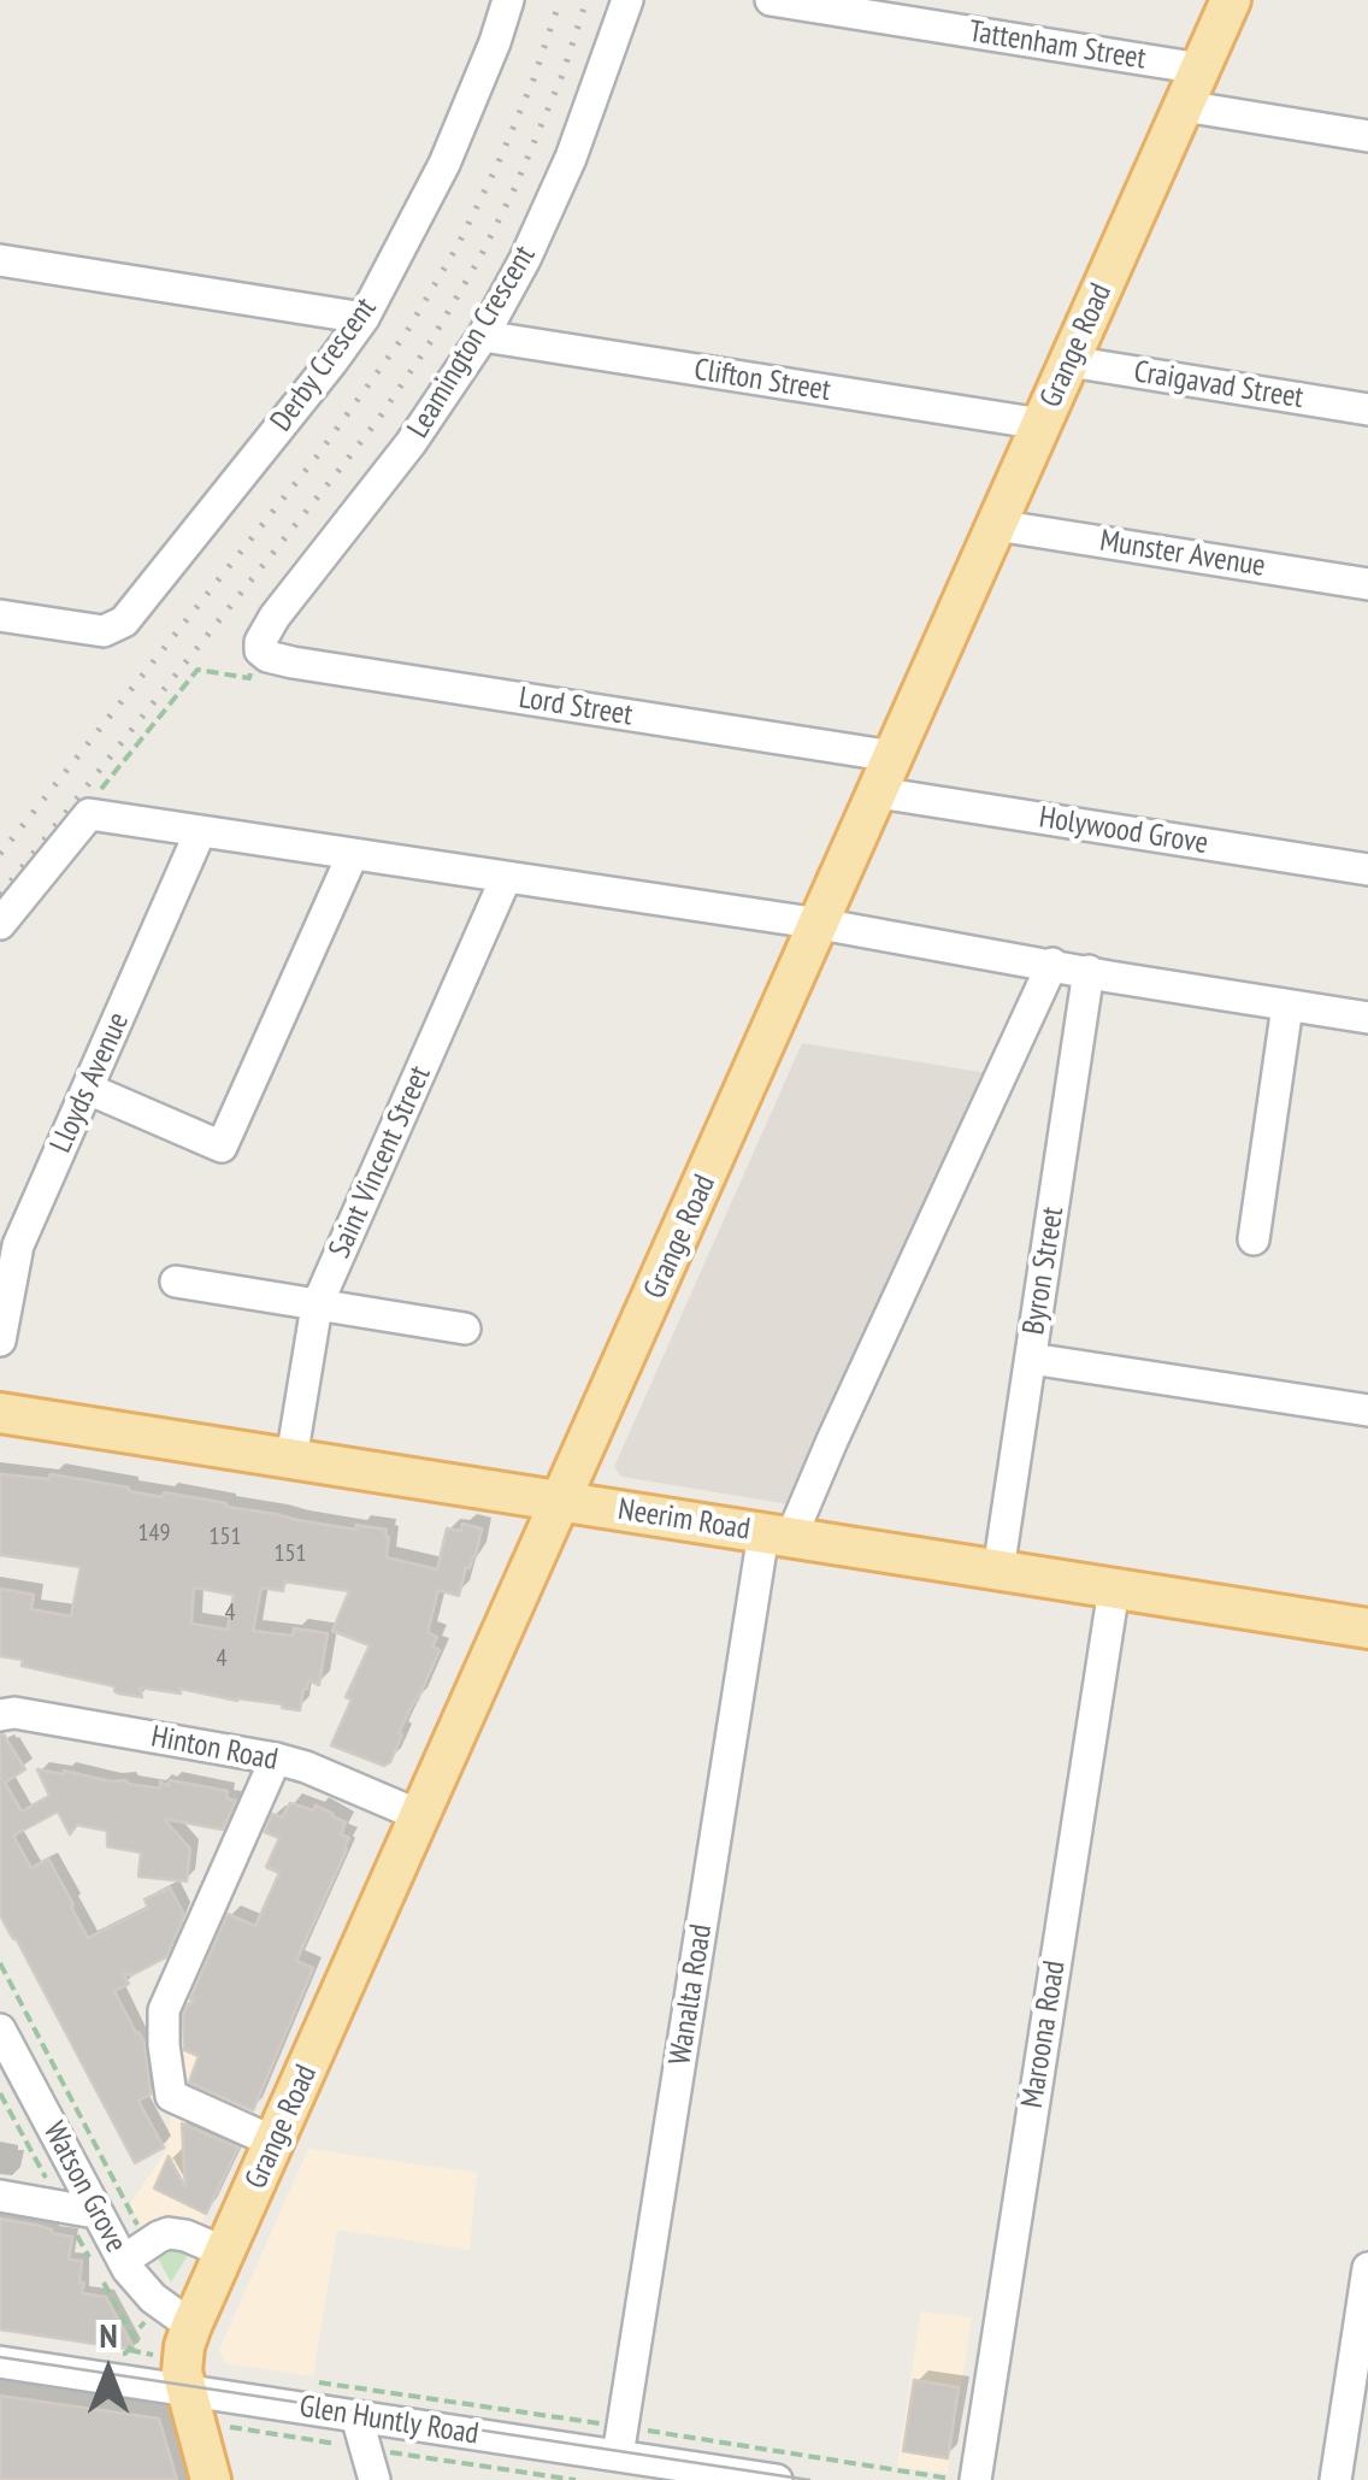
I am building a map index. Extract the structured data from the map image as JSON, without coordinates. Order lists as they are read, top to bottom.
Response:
{
  "streets": {
    "main road": ["Grange Road", "Neerim Road"],
    "street": [
      "Tattenham Street",
      "Leamington Crescent",
      "Derby Crescent",
      "Clifton Street",
      "Craigavad Street",
      "Munster Avenue",
      "Lord Street",
      "Holywood Grove",
      "Lloyds Avenue",
      "Saint Vincent Street",
      "Byron Street",
      "Hinton Road",
      "Wanalta Road",
      "Maroona Road",
      "Watson Grove",
      "Glen Huntly Road"
    ]
  },
  "crossings": [
    ["Tattenham Street", "Grange Road"],
    ["Leamington Crescent", "Clifton Street"],
    ["Leamington Crescent", "Lord Street"],
    ["Grange Road", "Clifton Street"],
    ["Grange Road", "Craigavad Street"],
    ["Grange Road", "Munster Avenue"],
    ["Grange Road", "Lord Street"],
    ["Grange Road", "Holywood Grove"],
    ["Grange Road", "Neerim Road"],
    ["Grange Road", "Hinton Road"],
    ["Grange Road", "Watson Grove"],
    ["Grange Road", "Glen Huntly Road"],
    ["Lord Street", "Holywood Grove"],
    ["Saint Vincent Street", "Neerim Road"],
    ["Byron Street", "Neerim Road"],
    ["Neerim Road", "Wanalta Road"],
    ["Neerim Road", "Maroona Road"],
    ["Wanalta Road", "Glen Huntly Road"]
  ],
  "house_numbers": [
    "149",
    "151",
    "151",
    "4",
    "4"
  ],
  "north": "top"
}
